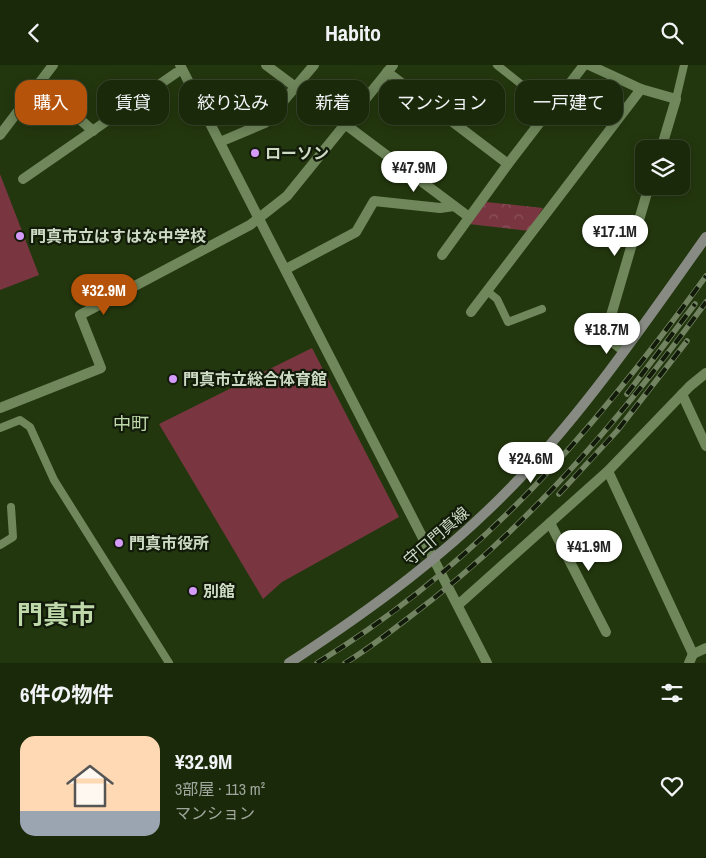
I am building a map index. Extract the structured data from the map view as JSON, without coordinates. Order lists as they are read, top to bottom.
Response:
{
  "streets": {
    "main road": ["守口門真線"]
  },
  "districts": ["中町", "門真市"],
  "places": [
    "ローソン",
    "門真市立はすはな中学校",
    "門真市立総合体育館",
    "門真市役所",
    "別館"
  ],
  "page": {
    "header": "Habito",
    "chip": [
      "購入",
      "賃貸",
      "絞り込み",
      "新着",
      "マンション",
      "一戸建て"
    ],
    "price": [
      "¥47.9M",
      "¥17.1M",
      "¥32.9M",
      "¥18.7M",
      "¥24.6M",
      "¥41.9M"
    ],
    "heading": "6件の物件",
    "list": [
      {
        "name": "¥32.9M",
        "note": "3部屋 · 113 m² · マンション"
      }
    ]
  }
}
